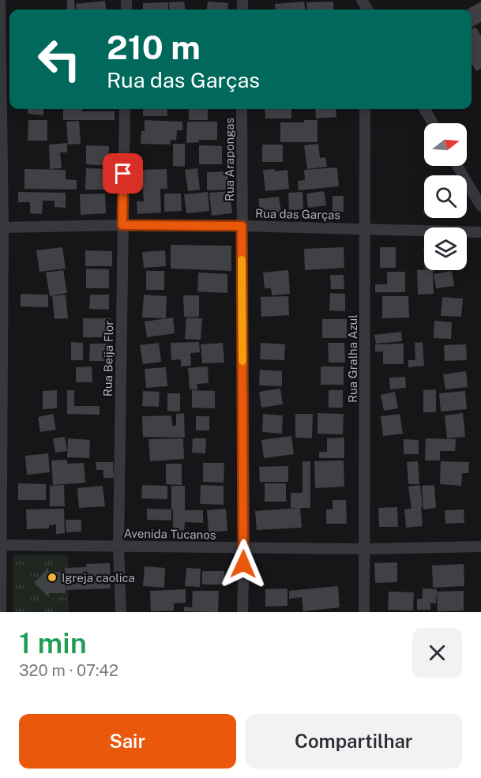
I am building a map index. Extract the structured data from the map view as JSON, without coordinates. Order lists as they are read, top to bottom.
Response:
{
  "streets": {
    "street": [
      "Rua Arapongas",
      "Rua das Garças",
      "Rua Beija Flor",
      "Rua Gralha Azul",
      "Avenida Tucanos"
    ]
  },
  "crossings": [
    ["Rua Arapongas", "Rua das Garças"],
    ["Rua Arapongas", "Avenida Tucanos"],
    ["Rua das Garças", "Rua Beija Flor"],
    ["Rua das Garças", "Rua Gralha Azul"],
    ["Rua Beija Flor", "Avenida Tucanos"],
    ["Rua Gralha Azul", "Avenida Tucanos"]
  ],
  "places": ["Igreja caolica"],
  "north": "right",
  "page": {
    "turn": ["210 m", "Rua das Garças"],
    "heading": ["1 min", "320 m · 07:42"],
    "buttons": ["Sair", "Compartilhar"]
  }
}
